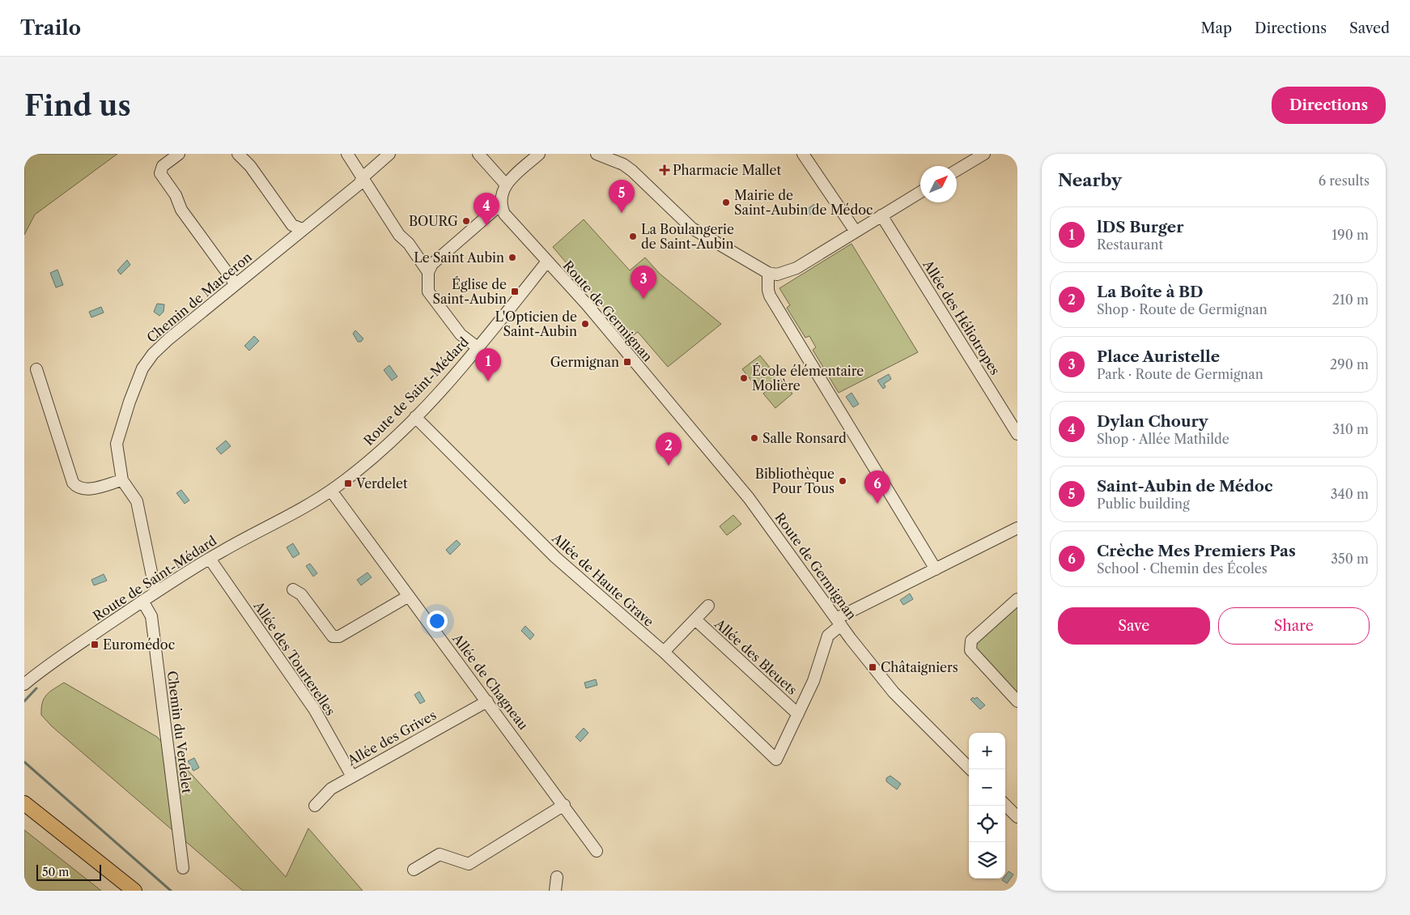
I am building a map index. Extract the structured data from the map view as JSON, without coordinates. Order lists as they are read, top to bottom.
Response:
{
  "streets": {
    "street": [
      "Chemin de Marceron",
      "Route de Germignan",
      "Allée des Héliotropes",
      "Route de Saint-Médard",
      "Allée de Haute Grave",
      "Allée des Bleuets",
      "Allée des Tourterelles",
      "Allée de Chagneau",
      "Chemin du Verdelet",
      "Allée des Grives"
    ]
  },
  "crossings": [
    ["Chemin de Marceron", "Route de Saint-Médard"],
    ["Route de Germignan", "Route de Saint-Médard"],
    ["Route de Saint-Médard", "Allée de Haute Grave"],
    ["Route de Saint-Médard", "Allée des Tourterelles"],
    ["Route de Saint-Médard", "Allée de Chagneau"],
    ["Route de Saint-Médard", "Chemin du Verdelet"],
    ["Allée de Haute Grave", "Allée des Bleuets"],
    ["Allée des Tourterelles", "Allée des Grives"],
    ["Allée de Chagneau", "Allée des Grives"]
  ],
  "places": {
    "health": ["Pharmacie Mallet"],
    "other": [
      "Mairie de Saint-Aubin de Médoc",
      "BOURG",
      "La Boulangerie de Saint-Aubin",
      "Le Saint Aubin",
      "L'Opticien de Saint-Aubin",
      "École élémentaire Molière",
      "Salle Ronsard",
      "Bibliothèque Pour Tous"
    ],
    "transit": [
      "Église de Saint-Aubin",
      "Germignan",
      "Verdelet",
      "Euromédoc",
      "Châtaigniers"
    ]
  },
  "scale_bar": "50 m",
  "north": "top right",
  "page": {
    "header": "Trailo",
    "nav": ["Map", "Directions", "Saved"],
    "buttons": [
      "Directions",
      ["Save", "Share"]
    ],
    "title": "Find us",
    "heading": ["Nearby", "6 results"],
    "pins": [
      "5",
      "4",
      "3",
      "1",
      "2",
      "6"
    ],
    "list": [
      {
        "mark": "1",
        "name": "lDS Burger",
        "note": "Restaurant",
        "value": "190 m"
      },
      {
        "mark": "2",
        "name": "La Boîte à BD",
        "note": "Shop · Route de Germignan",
        "value": "210 m"
      },
      {
        "mark": "3",
        "name": "Place Auristelle",
        "note": "Park · Route de Germignan",
        "value": "290 m"
      },
      {
        "mark": "4",
        "name": "Dylan Choury",
        "note": "Shop · Allée Mathilde",
        "value": "310 m"
      },
      {
        "mark": "5",
        "name": "Saint-Aubin de Médoc",
        "note": "Public building",
        "value": "340 m"
      },
      {
        "mark": "6",
        "name": "Crèche Mes Premiers Pas",
        "note": "School · Chemin des Écoles",
        "value": "350 m"
      }
    ],
    "map_buttons": ["+", "−"],
    "scale": "50 m"
  }
}
